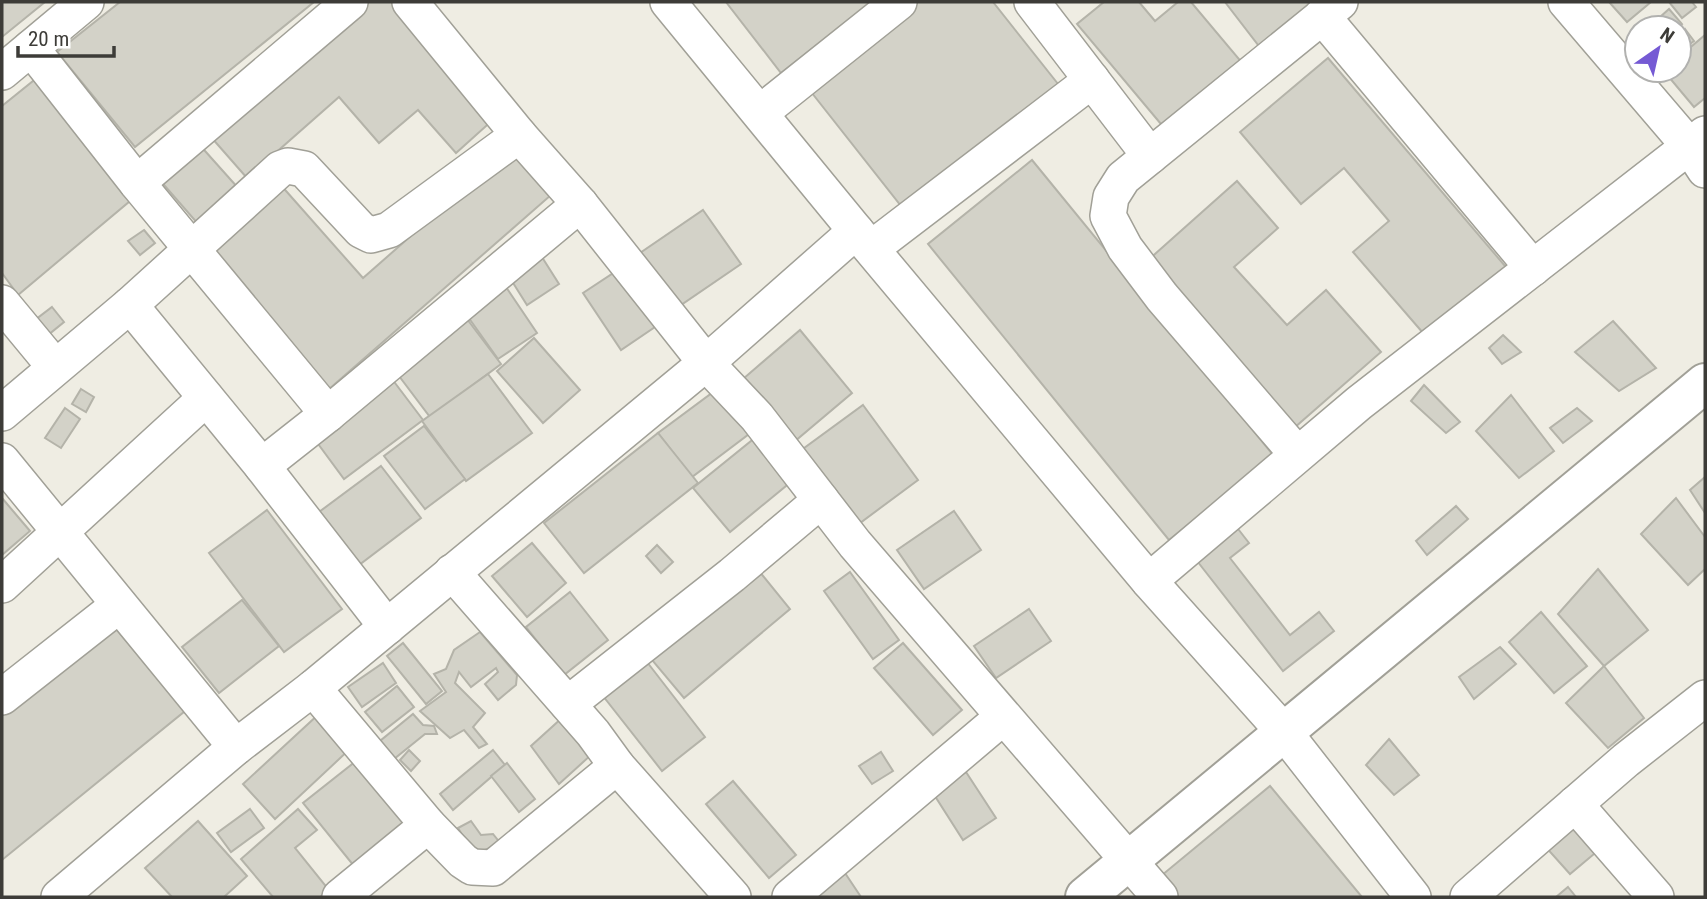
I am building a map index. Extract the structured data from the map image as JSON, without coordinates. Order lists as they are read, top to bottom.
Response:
{
  "scale_bar": "20 m",
  "north": "top right"
}
